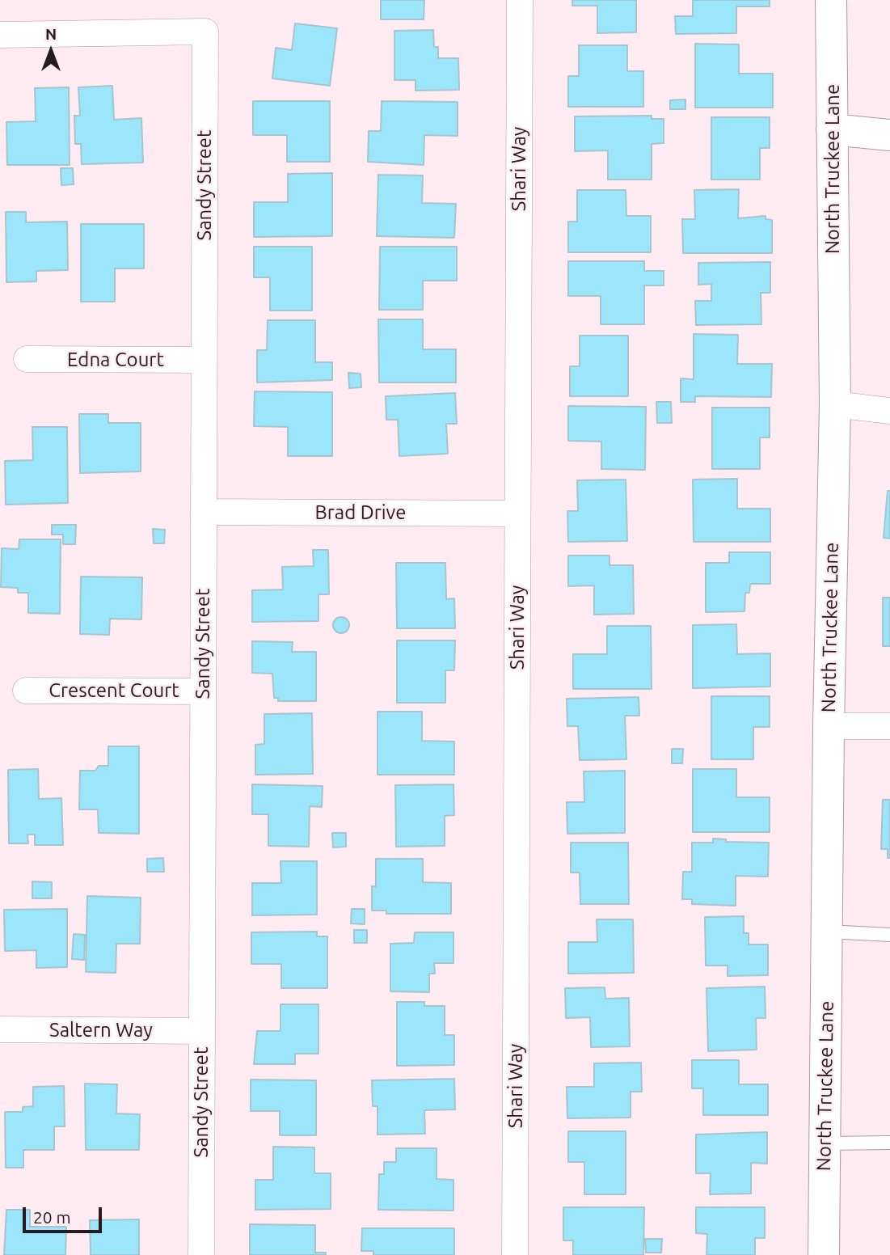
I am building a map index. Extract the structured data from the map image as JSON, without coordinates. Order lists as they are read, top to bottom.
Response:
{
  "streets": {
    "street": [
      "Shari Way",
      "North Truckee Lane",
      "Sandy Street",
      "Edna Court",
      "Brad Drive",
      "Crescent Court",
      "Saltern Way"
    ]
  },
  "crossings": [
    ["Shari Way", "Brad Drive"],
    ["Sandy Street", "Edna Court"],
    ["Sandy Street", "Brad Drive"],
    ["Sandy Street", "Crescent Court"],
    ["Sandy Street", "Saltern Way"]
  ],
  "scale_bar": "20 m",
  "north": "top"
}
